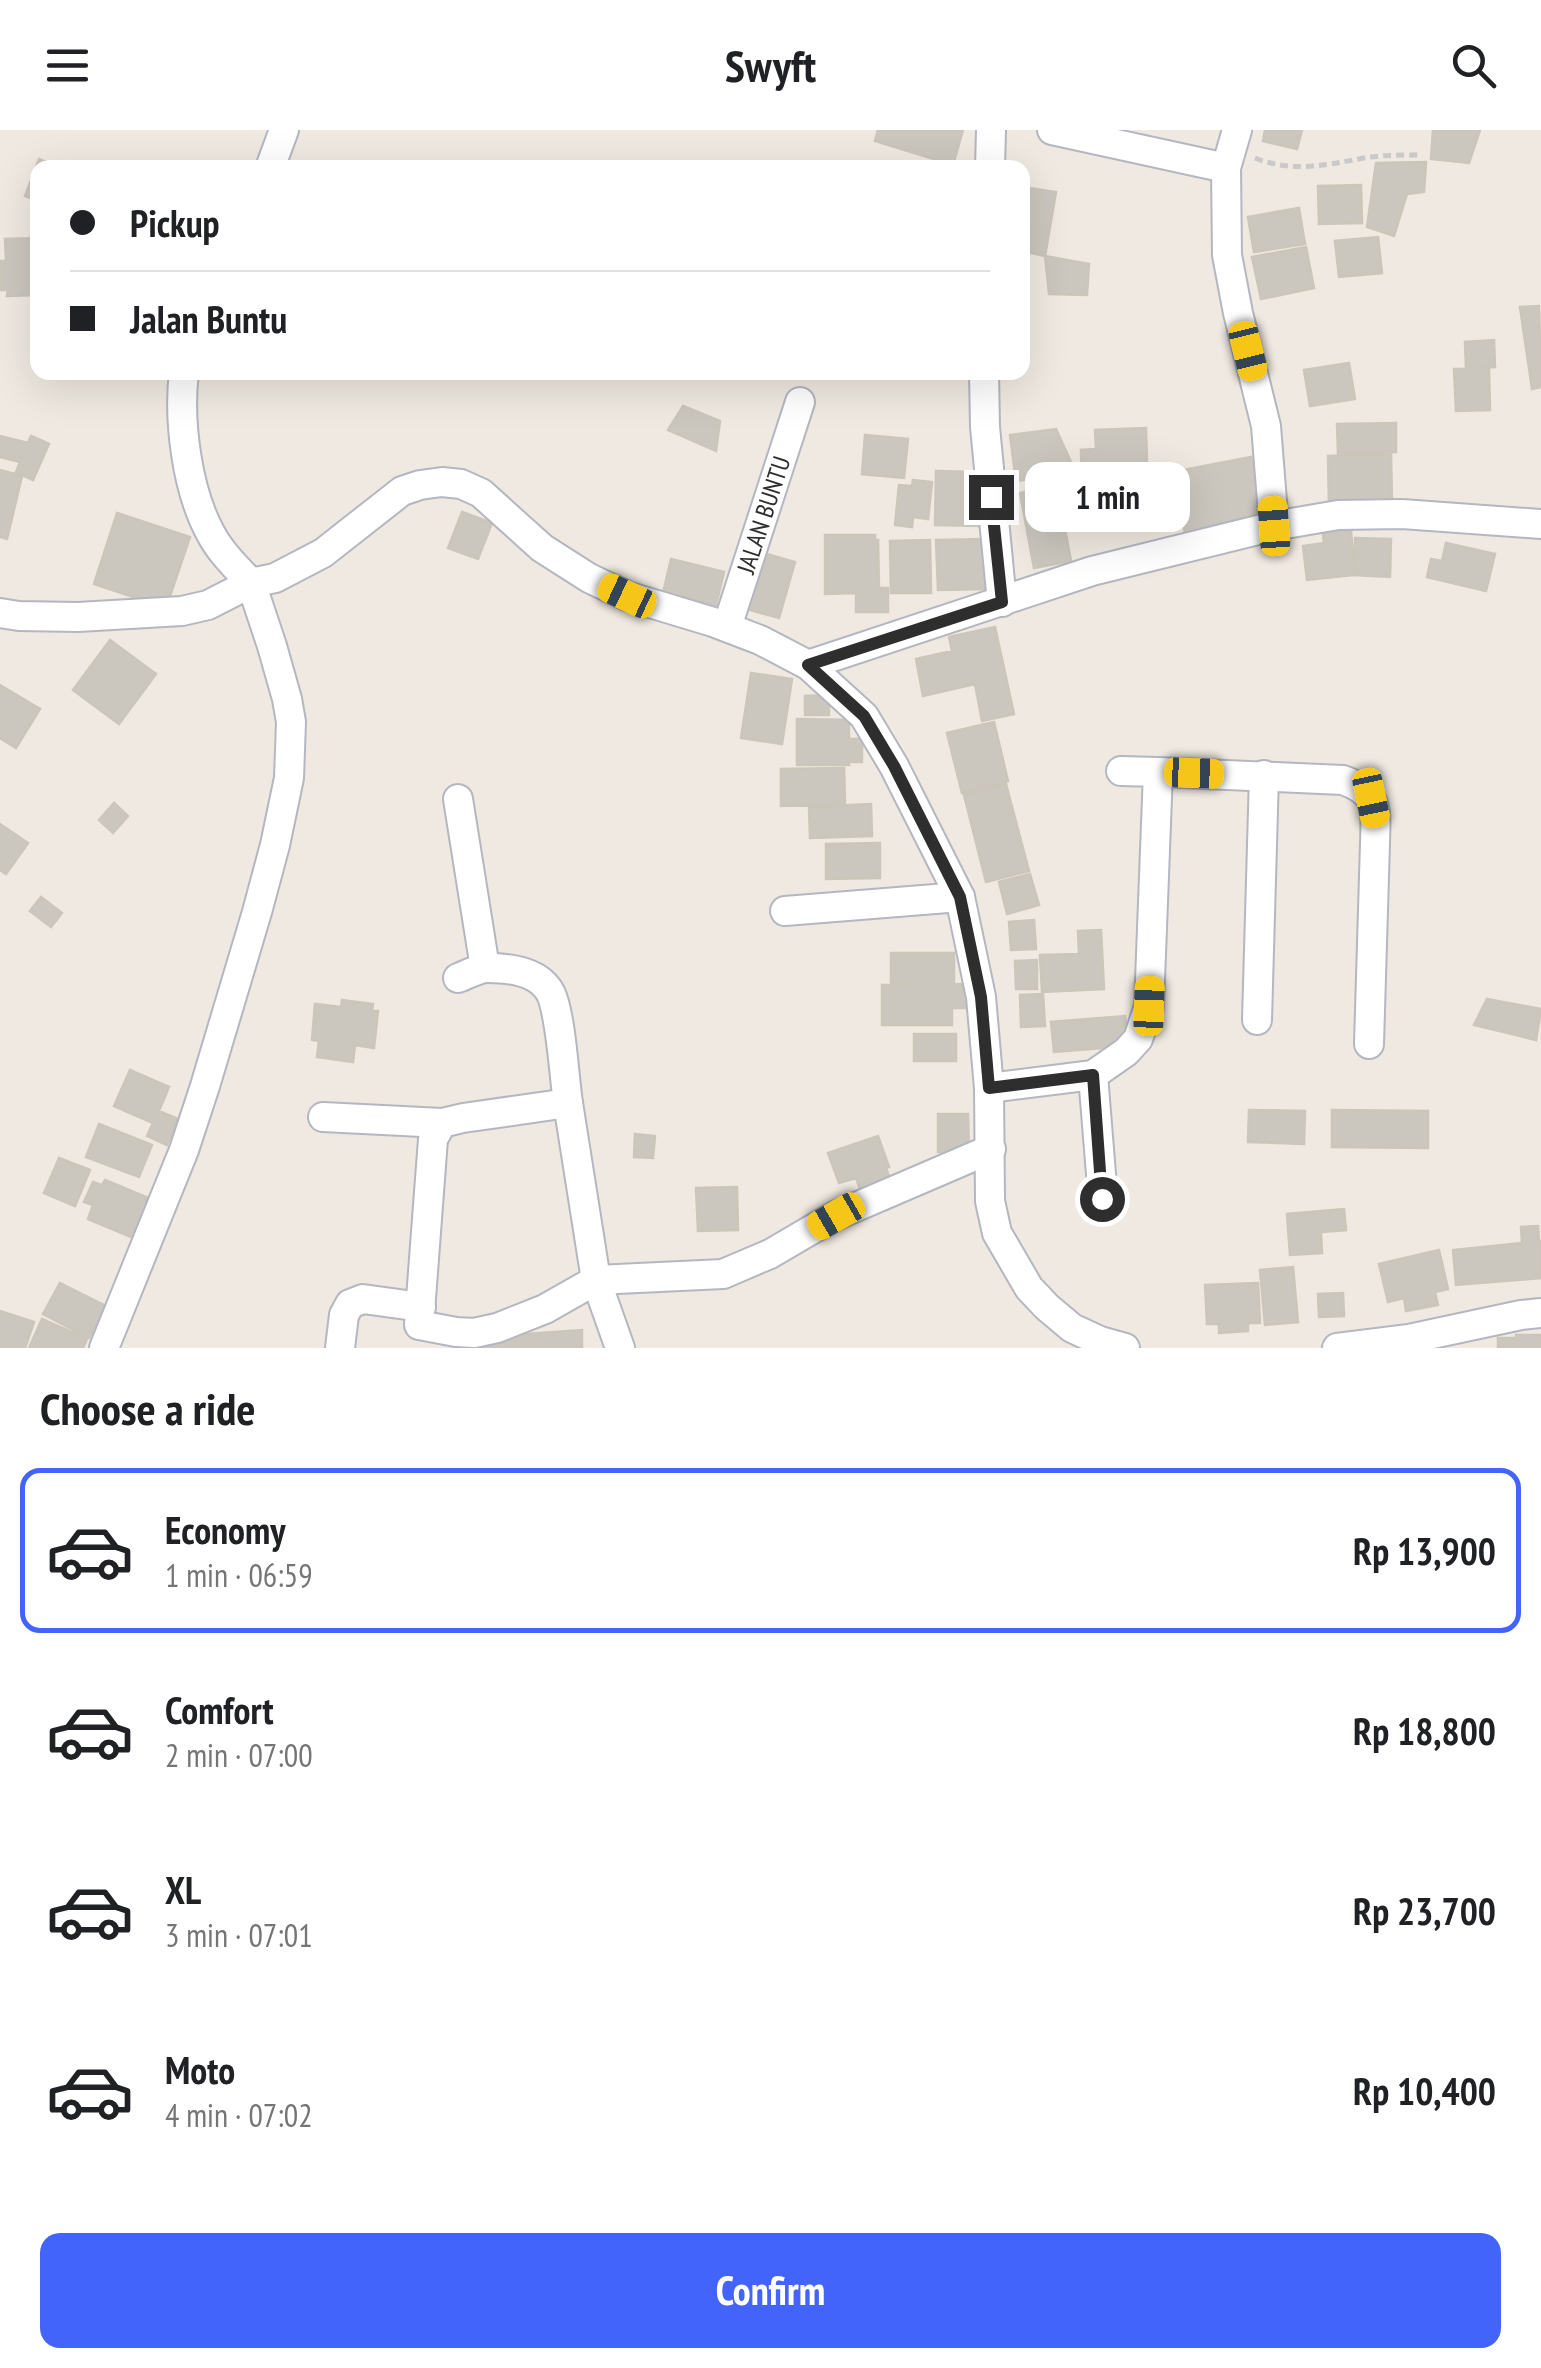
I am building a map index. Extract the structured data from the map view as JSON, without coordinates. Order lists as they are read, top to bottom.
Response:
{
  "streets": {
    "street": ["JALAN BUNTU"]
  },
  "page": {
    "header": "Swyft",
    "banner": ["Pickup", "Jalan Buntu"],
    "bubble": "1 min",
    "heading": "Choose a ride",
    "list": [
      {
        "name": "Economy",
        "note": "1 min · 06:59",
        "value": "Rp 13,900"
      },
      {
        "name": "Comfort",
        "note": "2 min · 07:00",
        "value": "Rp 18,800"
      },
      {
        "name": "XL",
        "note": "3 min · 07:01",
        "value": "Rp 23,700"
      },
      {
        "name": "Moto",
        "note": "4 min · 07:02",
        "value": "Rp 10,400"
      }
    ],
    "buttons": "Confirm"
  }
}
